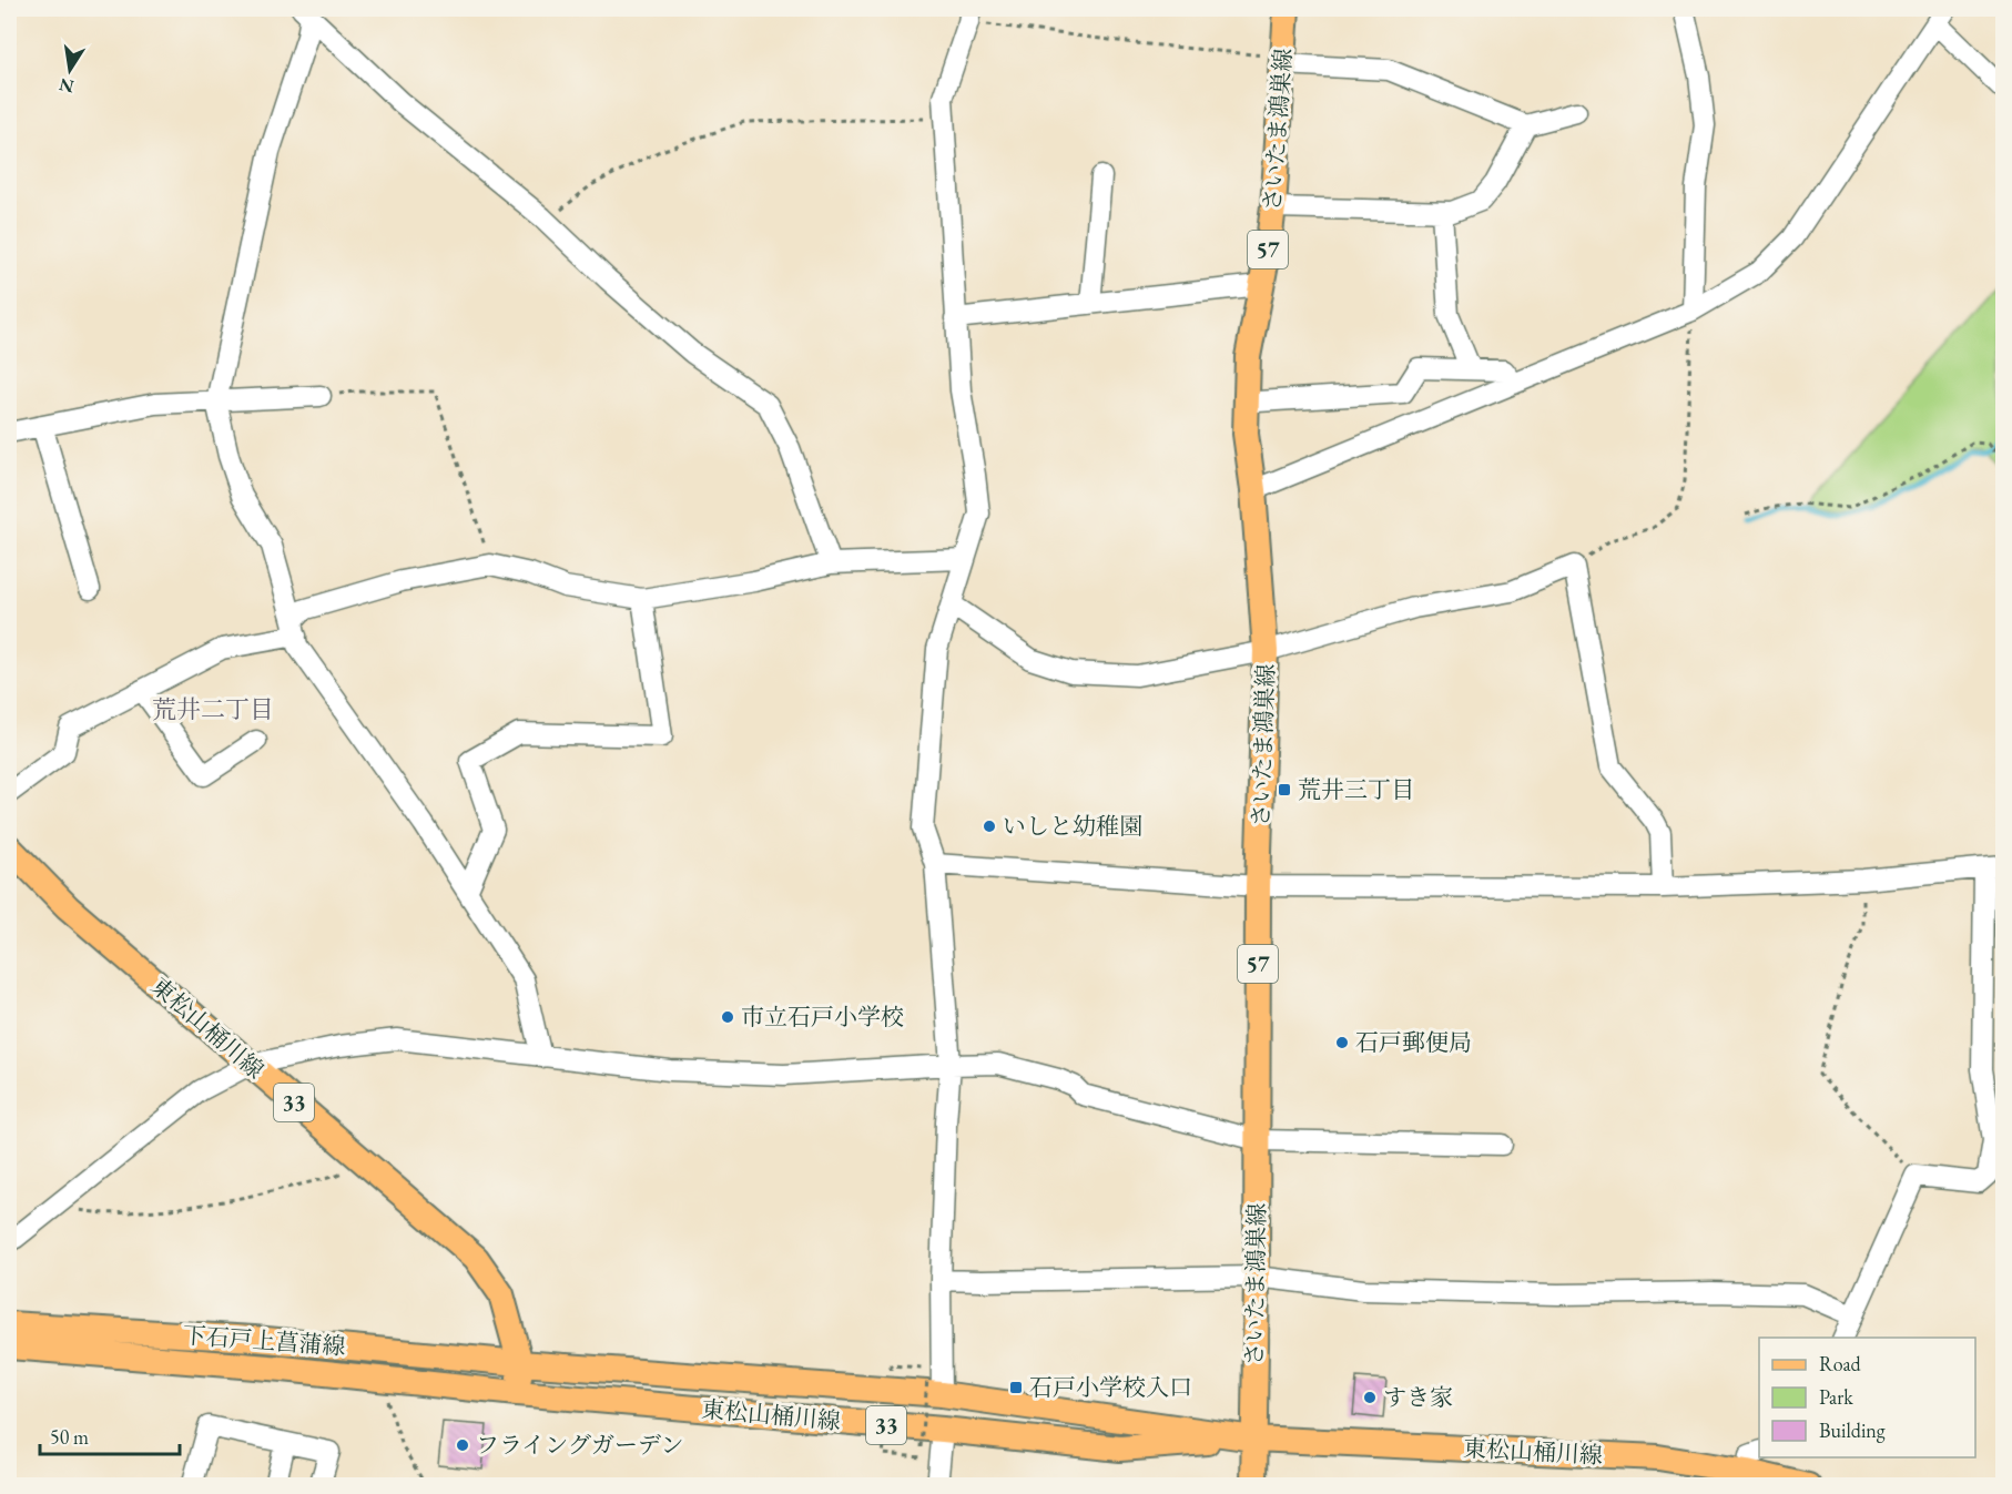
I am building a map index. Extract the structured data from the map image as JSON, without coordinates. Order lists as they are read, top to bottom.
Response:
{
  "streets": {
    "main road": [
      "さいたま鴻巣線",
      "57",
      "東松山桶川線",
      "33",
      "下石戸上菖蒲線"
    ]
  },
  "crossings": [
    ["さいたま鴻巣線", "東松山桶川線"],
    ["東松山桶川線", "下石戸上菖蒲線"]
  ],
  "districts": ["荒井二丁目"],
  "places": {
    "transit": ["荒井三丁目", "石戸小学校入口"],
    "other": [
      "いしと幼稚園",
      "市立石戸小学校",
      "石戸郵便局",
      "すき家",
      "フライングガーデン"
    ]
  },
  "legend": ["Road", "Park", "Building"],
  "scale_bar": "50 m",
  "north": "bottom"
}
